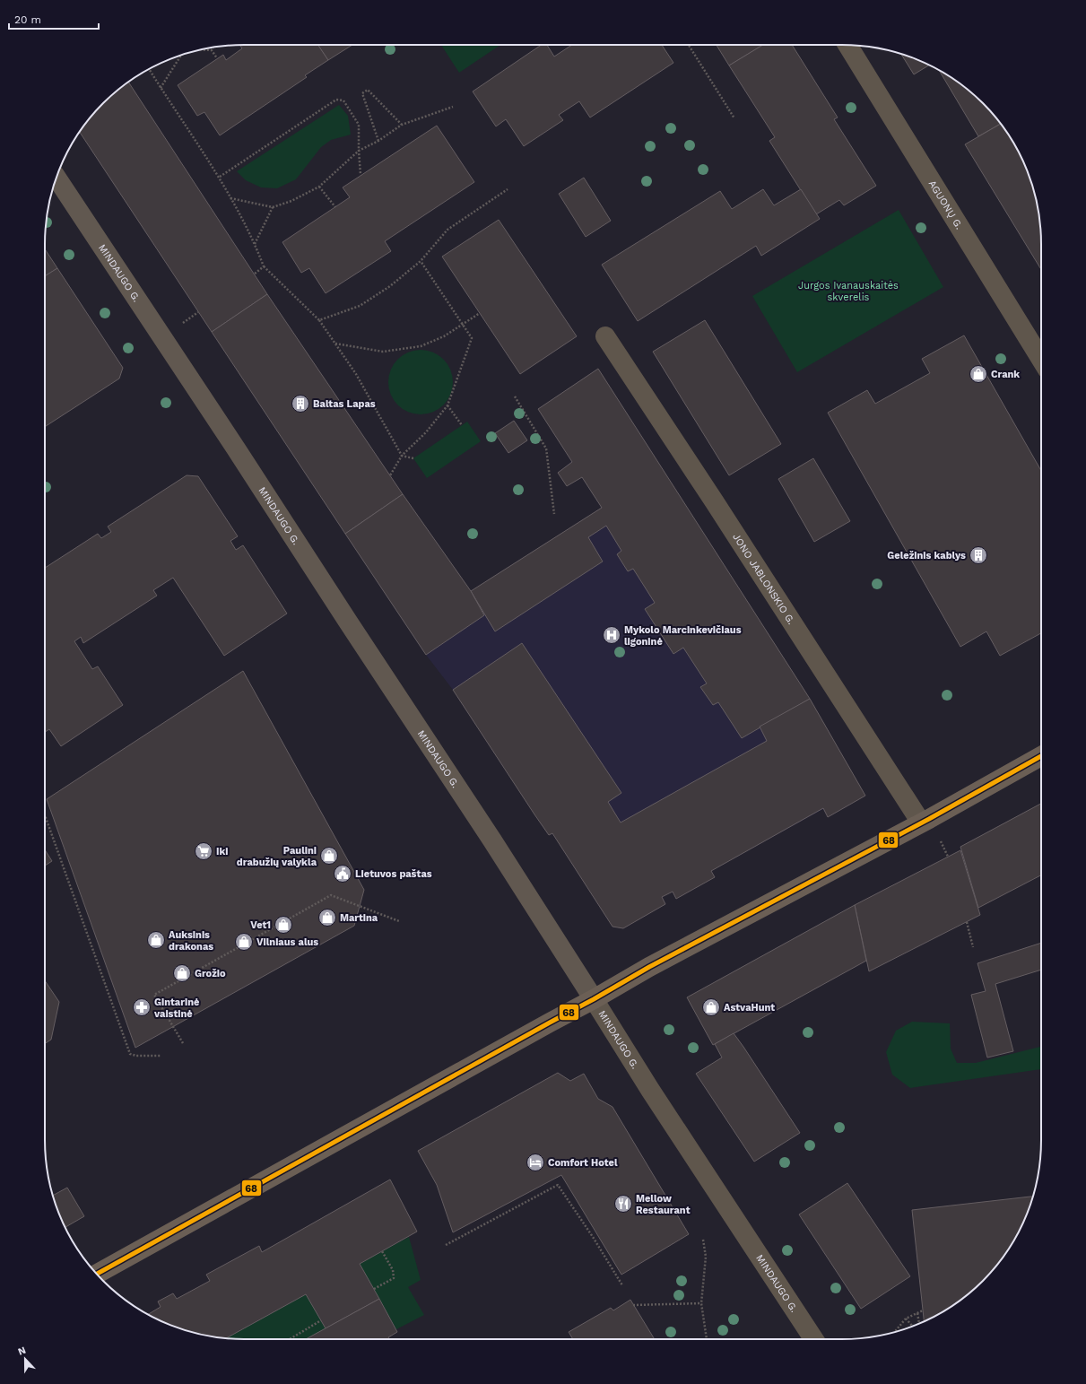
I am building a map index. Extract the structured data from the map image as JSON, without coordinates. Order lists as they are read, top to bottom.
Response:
{
  "streets": {
    "main road": ["MINDAUGO G."],
    "street": ["AGUONŲ G.", "JONO JABLONSKIO G."]
  },
  "parks": ["Jurgos Ivanauskaitės skverelis"],
  "places": {
    "shop": [
      "Crank",
      "Paulini drabužių valykla",
      "Martina",
      "Vet1",
      "Auksinis drakonas",
      "Vilniaus alus",
      "Grožio",
      "AstvaHunt"
    ],
    "building": ["Baltas Lapas", "Geležinis kablys"],
    "hospital": ["Mykolo Marcinkevičiaus ligoninė"],
    "supermarket": ["Iki"],
    "public building": ["Lietuvos paštas"],
    "pharmacy": ["Gintarinė vaistinė"],
    "hotel": ["Comfort Hotel"],
    "restaurant": ["Mellow Restaurant"]
  },
  "lines": ["transit line 68"],
  "scale_bar": "20 m",
  "north": "top"
}
